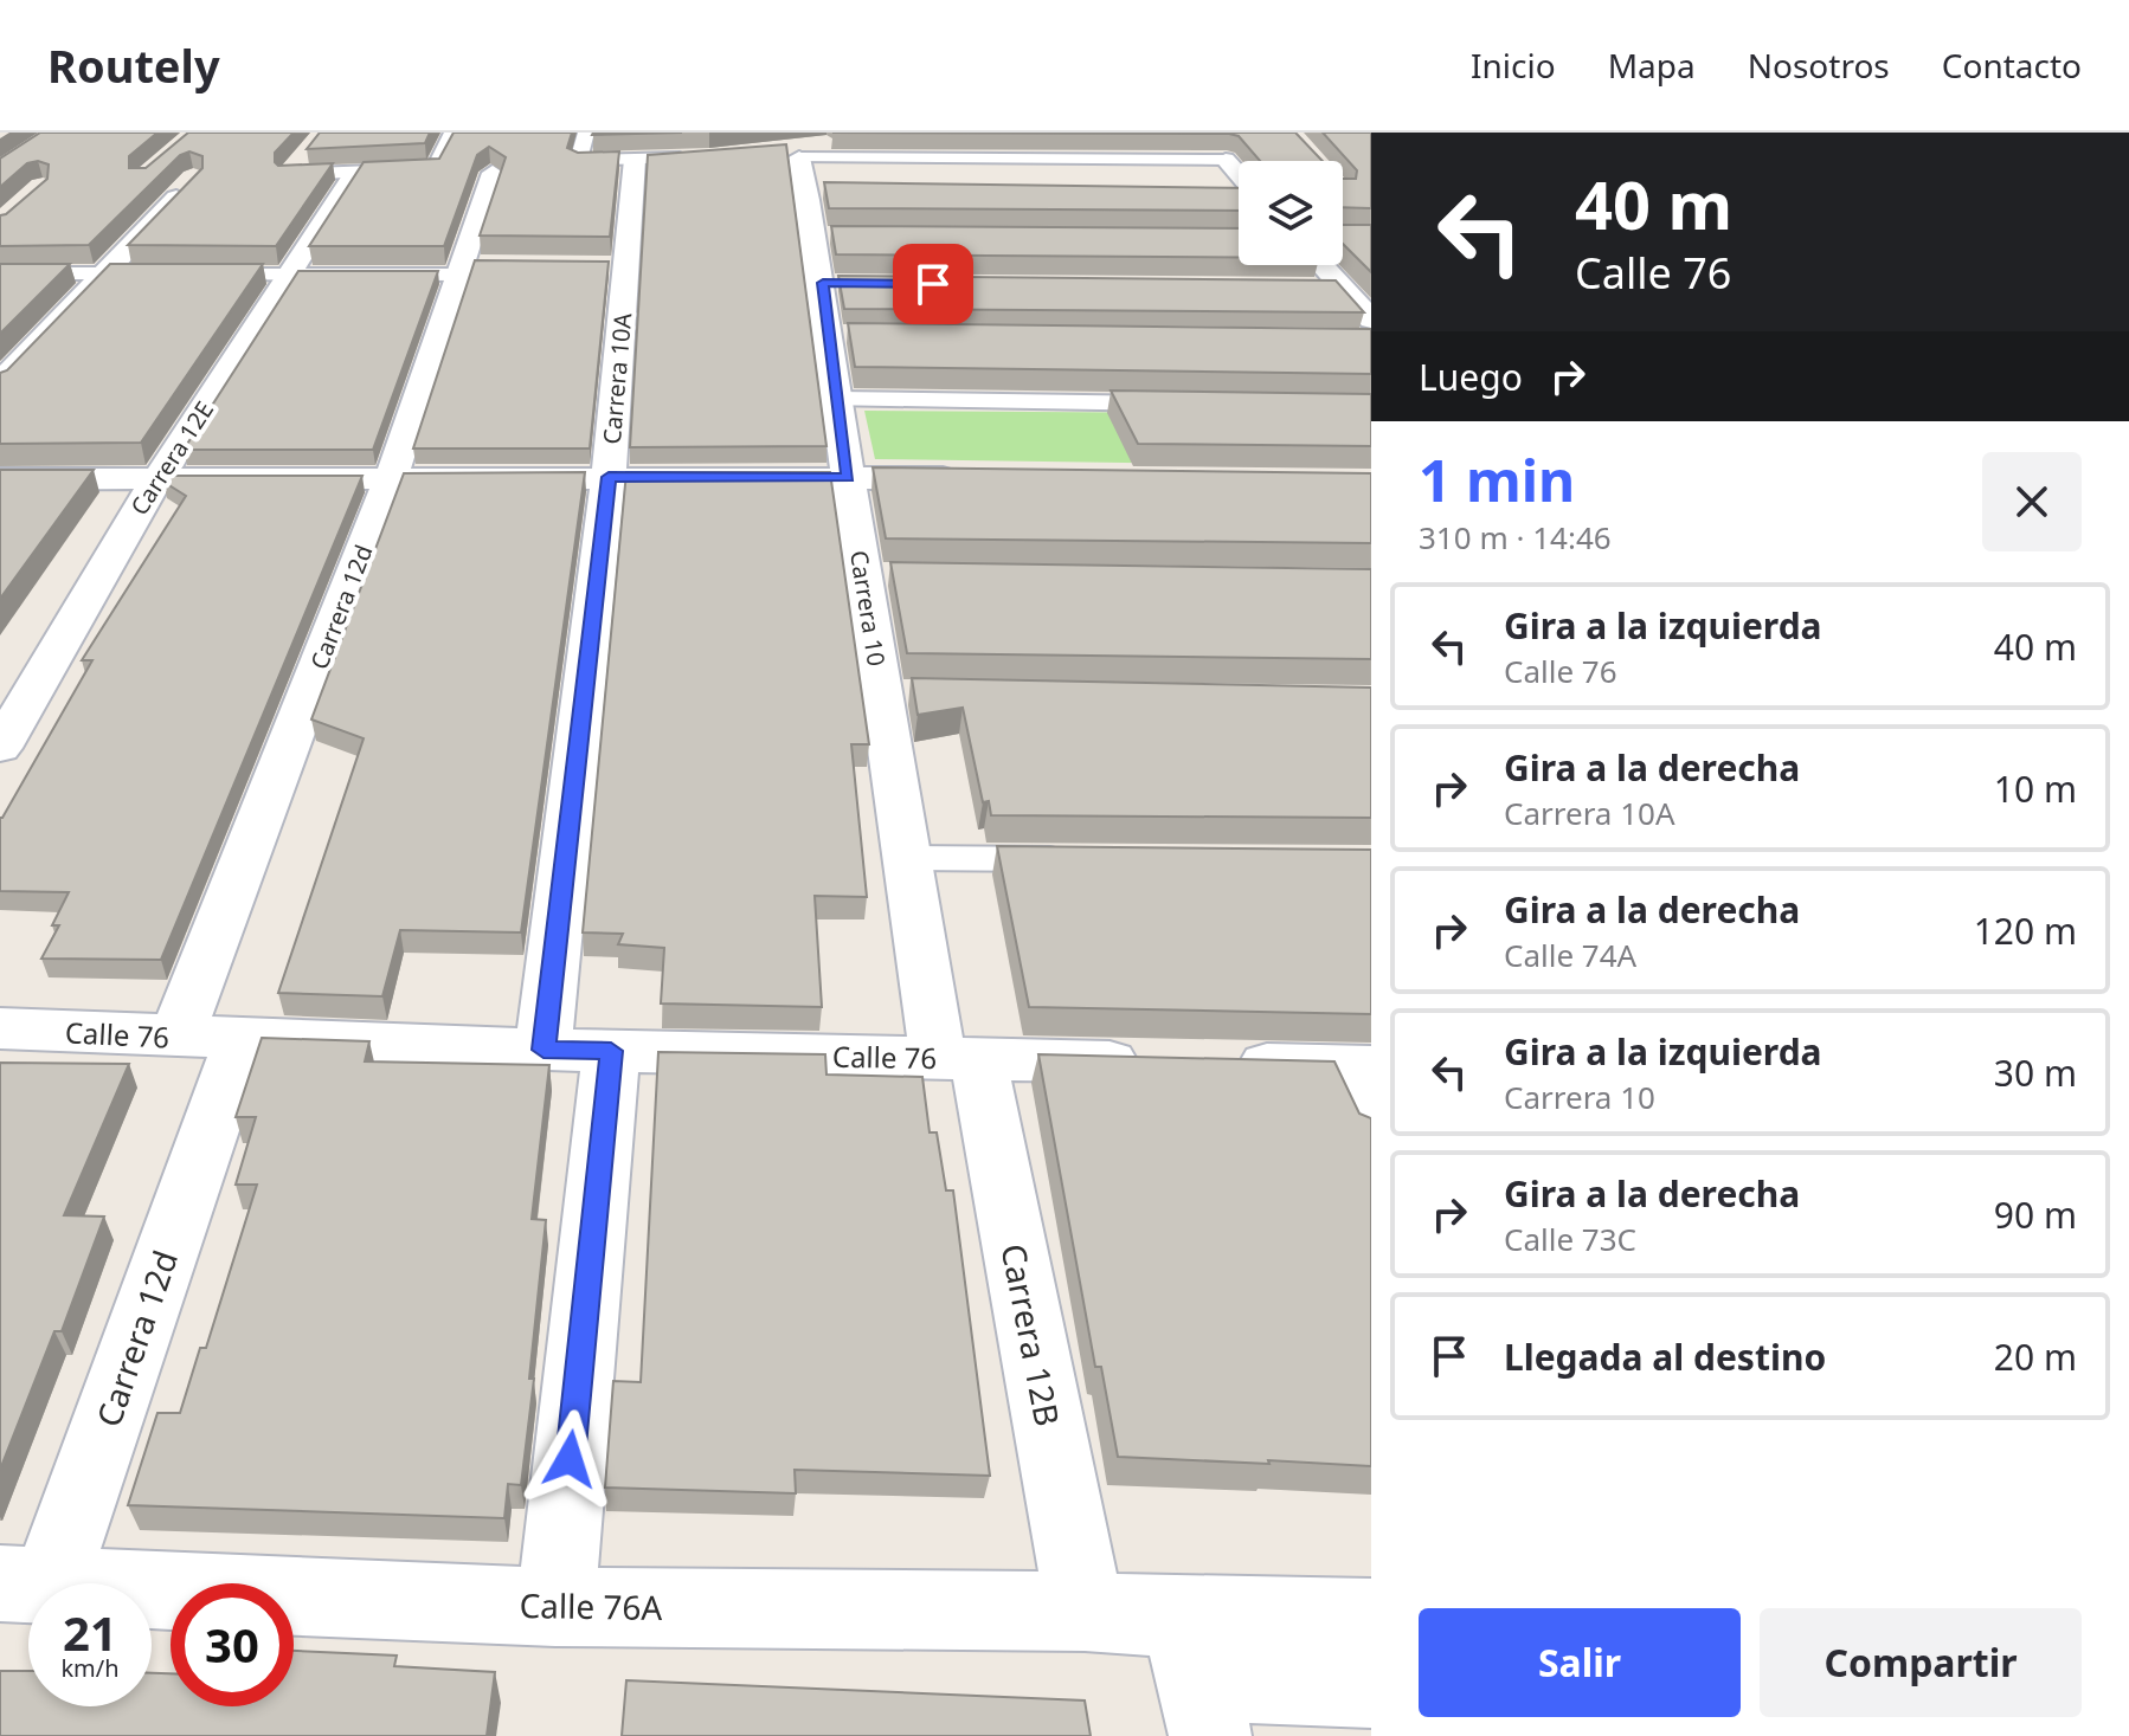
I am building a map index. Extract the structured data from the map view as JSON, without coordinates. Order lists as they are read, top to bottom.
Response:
{
  "streets": {
    "street": [
      "Carrera 10A",
      "Carrera 12E",
      "Carrera 12d",
      "Carrera 10",
      "Calle 76",
      "Carrera 12B",
      "Calle 76A"
    ]
  },
  "crossings": [
    ["Carrera 10A", "Calle 76"],
    ["Carrera 12d", "Calle 76"],
    ["Carrera 12d", "Calle 76A"],
    ["Carrera 10", "Calle 76"],
    ["Carrera 10", "Carrera 12B"],
    ["Calle 76", "Carrera 12B"],
    ["Carrera 12B", "Calle 76A"]
  ],
  "page": {
    "header": "Routely",
    "nav": [
      "Inicio",
      "Mapa",
      "Nosotros",
      "Contacto"
    ],
    "turn": ["40 m", "Calle 76"],
    "then": "Luego",
    "heading": ["1 min", "310 m · 14:46"],
    "list": [
      {
        "name": "Gira a la izquierda",
        "note": "Calle 76",
        "value": "40 m"
      },
      {
        "name": "Gira a la derecha",
        "note": "Carrera 10A",
        "value": "10 m"
      },
      {
        "name": "Gira a la derecha",
        "note": "Calle 74A",
        "value": "120 m"
      },
      {
        "name": "Gira a la izquierda",
        "note": "Carrera 10",
        "value": "30 m"
      },
      {
        "name": "Gira a la derecha",
        "note": "Calle 73C",
        "value": "90 m"
      },
      {
        "name": "Llegada al destino",
        "value": "20 m"
      }
    ],
    "speed": "21 km/h",
    "limit": "30",
    "buttons": ["Salir", "Compartir"]
  }
}
